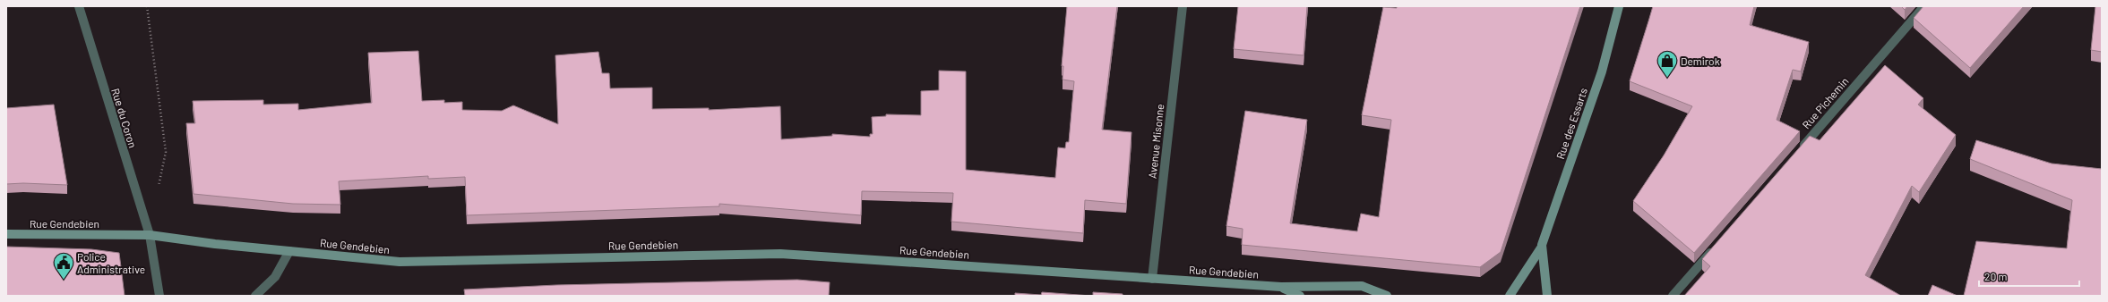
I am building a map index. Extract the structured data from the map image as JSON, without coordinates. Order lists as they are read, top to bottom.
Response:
{
  "streets": {
    "main road": ["Rue des Essarts", "Rue Gendebien"],
    "street": ["Rue Pichemin", "Rue du Coron", "Avenue Misonne"]
  },
  "crossings": [
    ["Rue du Coron", "Rue Gendebien"],
    ["Avenue Misonne", "Rue Gendebien"]
  ],
  "places": {
    "shop": ["Demirok"],
    "public building": ["Police Administrative"]
  },
  "scale_bar": "20 m"
}
